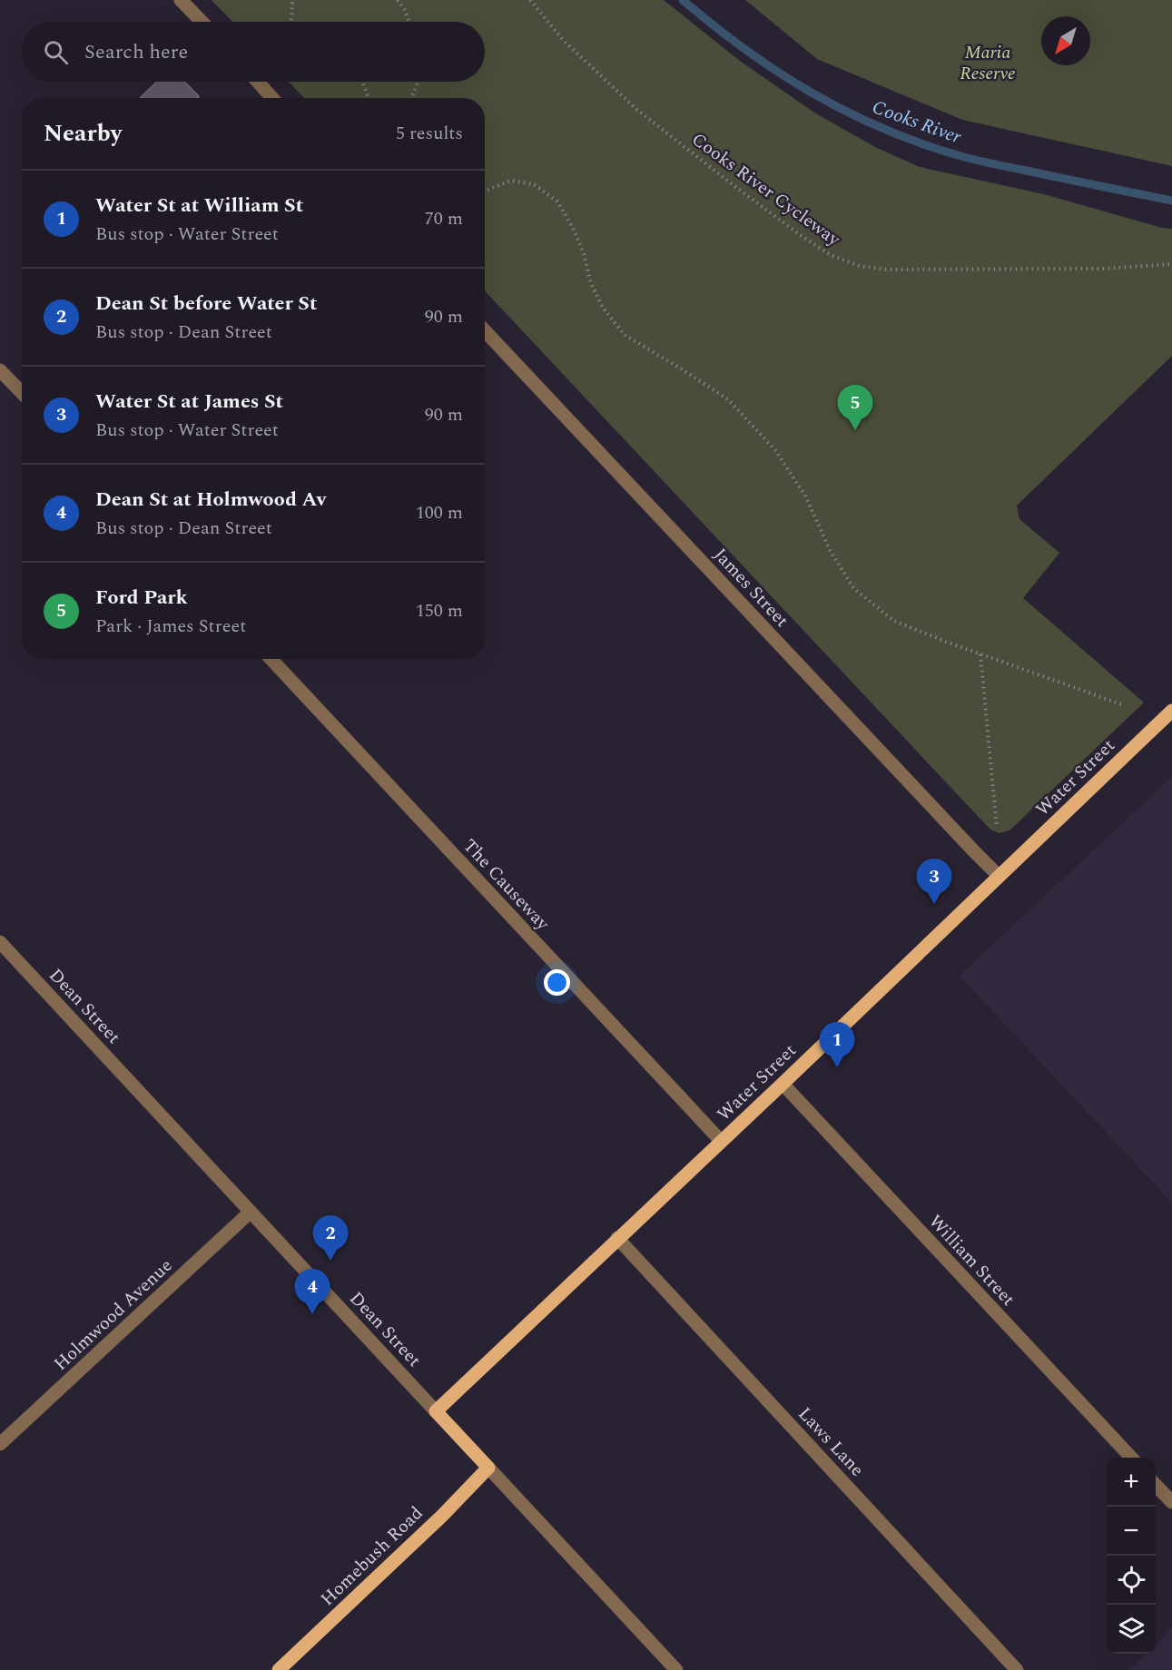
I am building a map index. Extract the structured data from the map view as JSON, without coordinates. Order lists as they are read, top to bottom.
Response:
{
  "streets": {
    "main road": ["Water Street", "Dean Street", "Homebush Road"],
    "street": [
      "James Street",
      "The Causeway",
      "William Street",
      "Holmwood Avenue",
      "Laws Lane"
    ],
    "path": ["Cooks River Cycleway"]
  },
  "crossings": [
    ["James Street", "Water Street"],
    ["Water Street", "The Causeway"],
    ["Water Street", "Dean Street"],
    ["Water Street", "William Street"],
    ["Water Street", "Laws Lane"],
    ["Dean Street", "Holmwood Avenue"],
    ["Dean Street", "Homebush Road"]
  ],
  "water": ["Cooks River"],
  "parks": ["Maria Reserve"],
  "north": "bottom left",
  "page": {
    "search": "Search here",
    "heading": ["Nearby", "5 results"],
    "list": [
      {
        "mark": "1",
        "name": "Water St at William St",
        "note": "Bus stop · Water Street",
        "value": "70 m"
      },
      {
        "mark": "2",
        "name": "Dean St before Water St",
        "note": "Bus stop · Dean Street",
        "value": "90 m"
      },
      {
        "mark": "3",
        "name": "Water St at James St",
        "note": "Bus stop · Water Street",
        "value": "90 m"
      },
      {
        "mark": "4",
        "name": "Dean St at Holmwood Av",
        "note": "Bus stop · Dean Street",
        "value": "100 m"
      },
      {
        "mark": "5",
        "name": "Ford Park",
        "note": "Park · James Street",
        "value": "150 m"
      }
    ],
    "pins": [
      "5",
      "3",
      "1",
      "2",
      "4"
    ],
    "map_buttons": ["+", "−"]
  }
}
